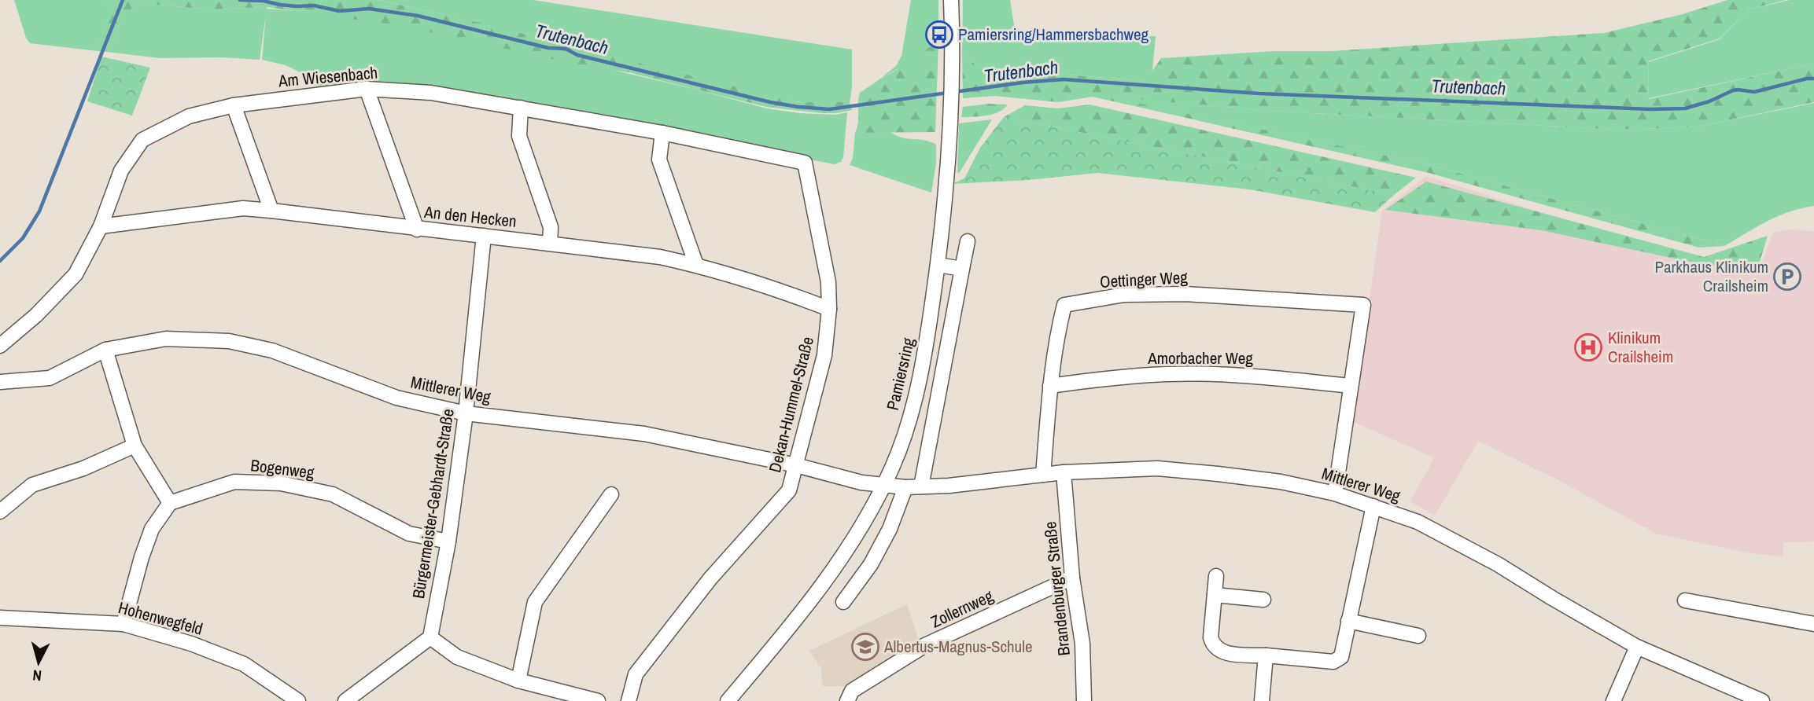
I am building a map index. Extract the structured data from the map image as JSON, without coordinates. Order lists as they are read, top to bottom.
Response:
{
  "streets": {
    "street": [
      "Am Wiesenbach",
      "An den Hecken",
      "Oettinger Weg",
      "Amorbacher Weg",
      "Pamiersring",
      "Mittlerer Weg",
      "Dekan-Hummel-Straße",
      "Bogenweg",
      "Bürgermeister-Gebhardt-Straße",
      "Brandenburger Straße",
      "Zollernweg",
      "Hohenwegfeld"
    ]
  },
  "crossings": [
    ["Am Wiesenbach", "An den Hecken"],
    ["Am Wiesenbach", "Dekan-Hummel-Straße"],
    ["An den Hecken", "Dekan-Hummel-Straße"],
    ["An den Hecken", "Bürgermeister-Gebhardt-Straße"],
    ["Oettinger Weg", "Amorbacher Weg"],
    ["Oettinger Weg", "Mittlerer Weg"],
    ["Pamiersring", "Mittlerer Weg"],
    ["Mittlerer Weg", "Dekan-Hummel-Straße"],
    ["Mittlerer Weg", "Bürgermeister-Gebhardt-Straße"],
    ["Mittlerer Weg", "Brandenburger Straße"],
    ["Bogenweg", "Bürgermeister-Gebhardt-Straße"],
    ["Brandenburger Straße", "Zollernweg"]
  ],
  "water": ["Trutenbach"],
  "places": {
    "bus stop": ["Pamiersring/Hammersbachweg"],
    "parking": ["Parkhaus Klinikum Crailsheim"],
    "hospital": ["Klinikum Crailsheim"],
    "school or university": ["Albertus-Magnus-Schule"]
  },
  "north": "bottom"
}
